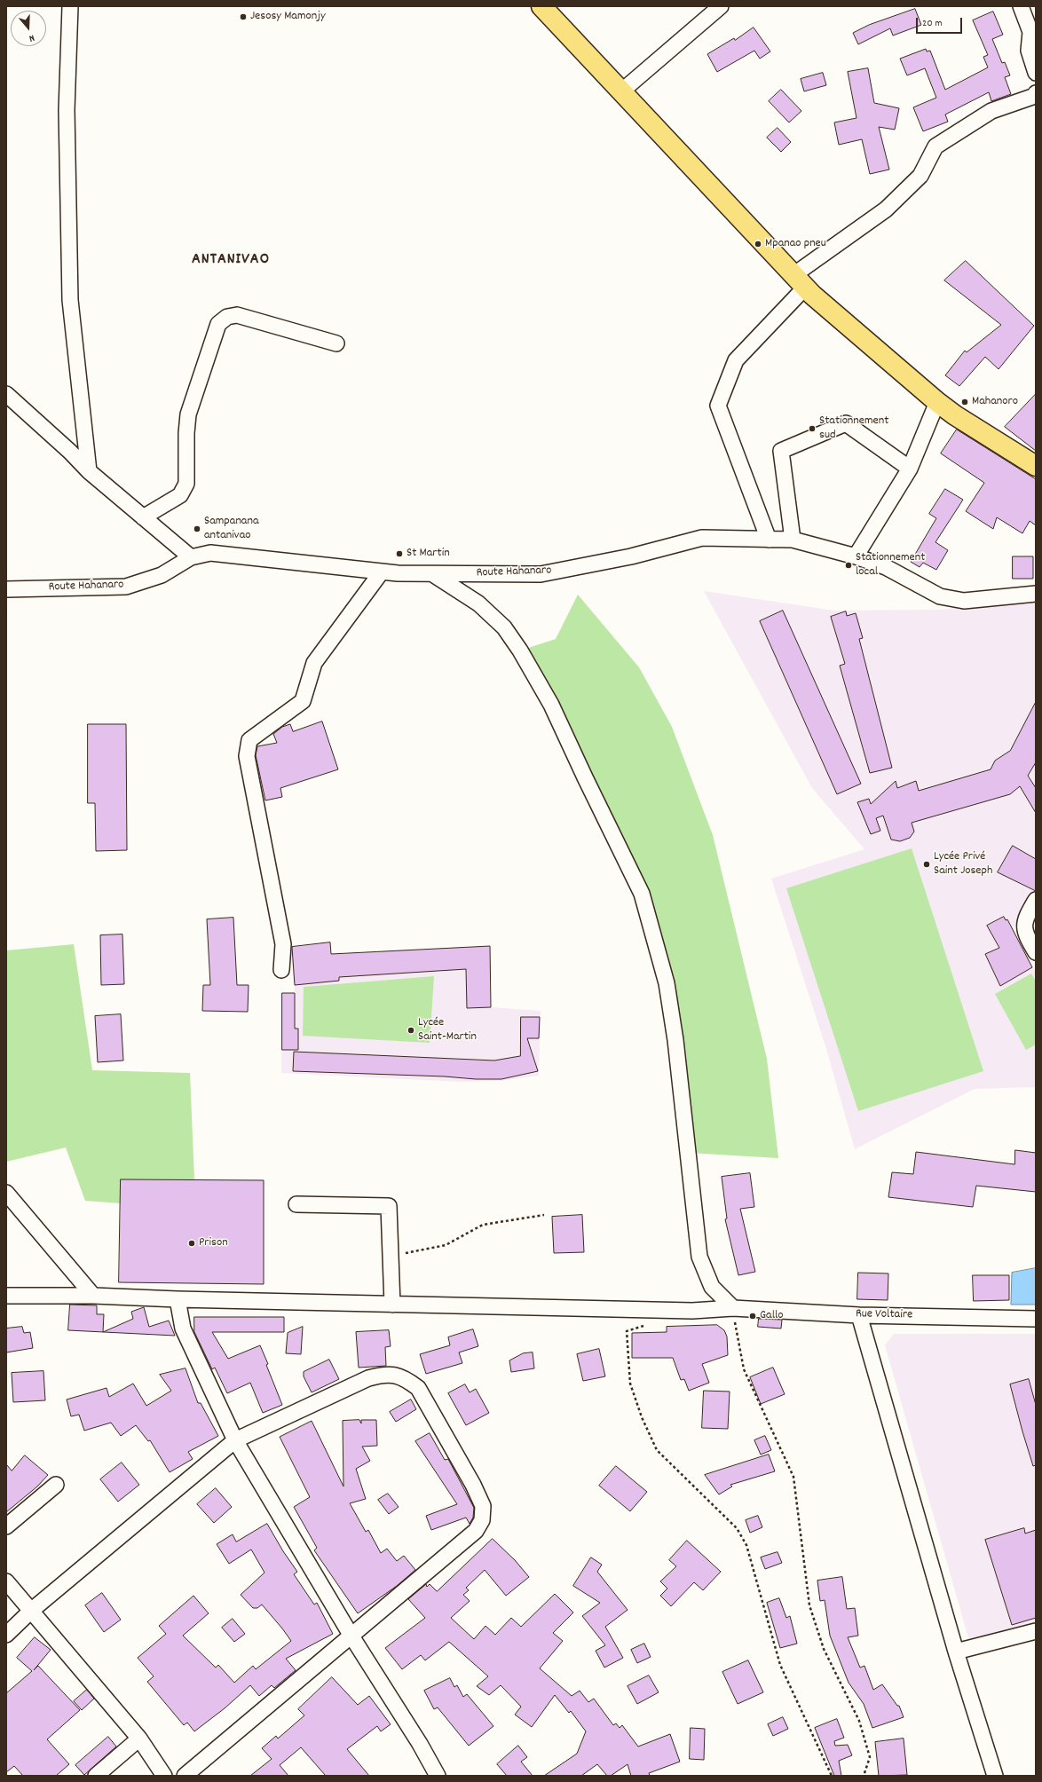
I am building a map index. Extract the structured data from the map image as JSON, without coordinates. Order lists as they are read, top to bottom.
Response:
{
  "streets": {
    "street": ["Route Hahanaro", "Rue Voltaire"]
  },
  "districts": ["ANTANIVAO"],
  "places": [
    "Jesosy Mamonjy",
    "Mpanao pneu",
    "Mahanoro",
    "Stationnement sud",
    "Sampanana antanivao",
    "St Martin",
    "Stationnement local",
    "Lycée Privé Saint Joseph",
    "Lycée Saint-Martin",
    "Prison",
    "Gallo"
  ],
  "scale_bar": "20 m",
  "north": "bottom"
}
